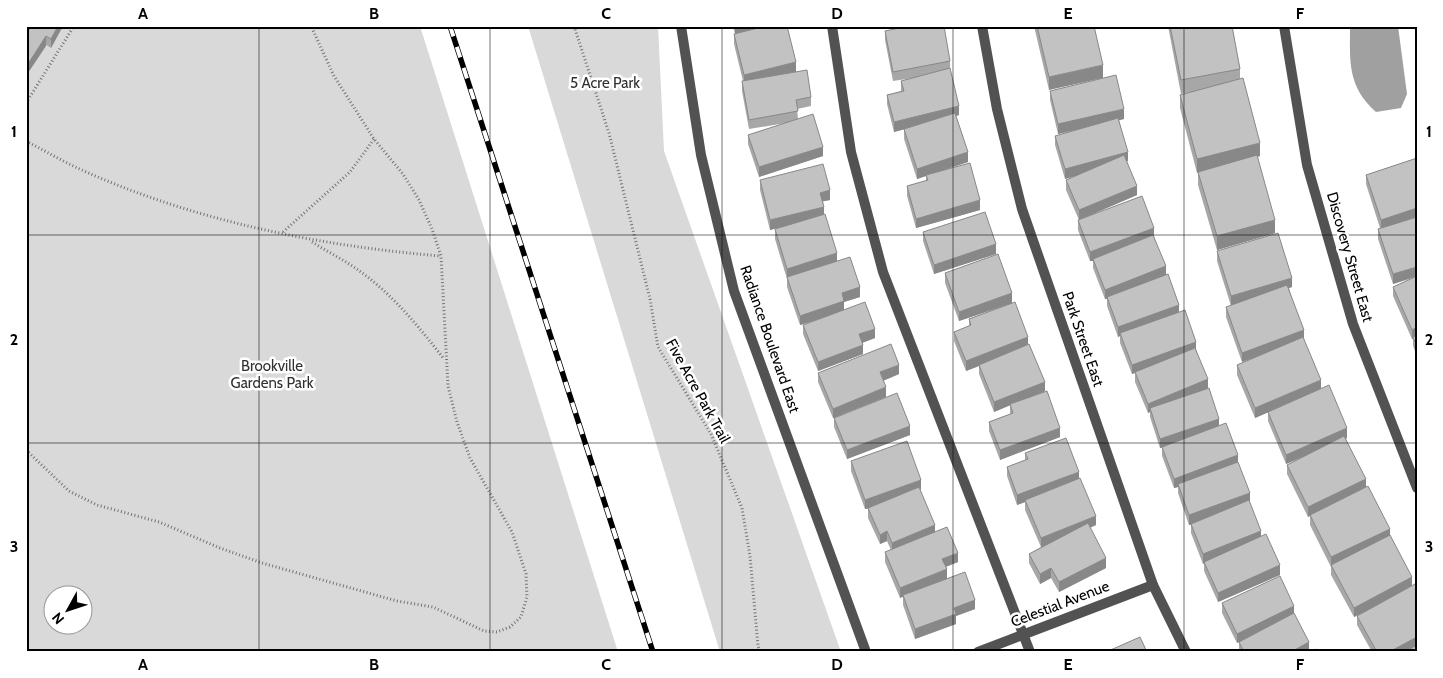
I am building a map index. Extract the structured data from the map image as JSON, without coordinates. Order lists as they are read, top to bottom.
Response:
{
  "streets": {
    "street": [
      "Discovery Street East",
      "Radiance Boulevard East",
      "Park Street East",
      "Celestial Avenue"
    ],
    "path": ["Five Acre Park Trail"]
  },
  "crossings": [
    ["Park Street East", "Celestial Avenue"]
  ],
  "parks": ["5 Acre Park", "Brookville Gardens Park"],
  "north": "bottom left",
  "grid": {
    "columns": [
      "A",
      "B",
      "C",
      "D",
      "E",
      "F"
    ],
    "rows": ["1", "2", "3"]
  }
}
